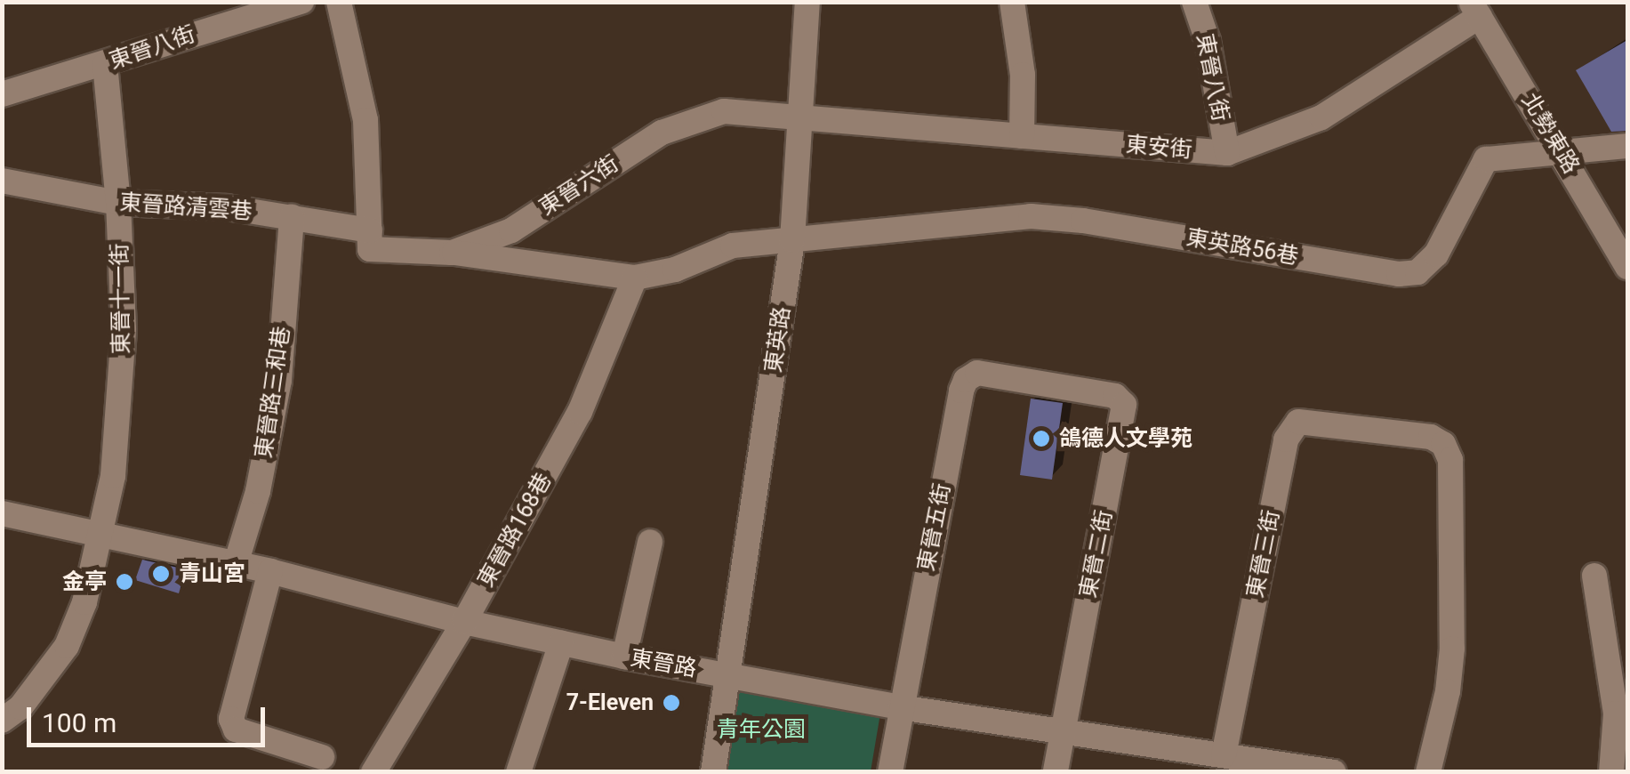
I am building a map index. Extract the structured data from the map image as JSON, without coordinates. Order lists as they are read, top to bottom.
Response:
{
  "streets": {
    "street": [
      "東晉八街",
      "北勢東路",
      "東安街",
      "東晉六街",
      "東晉路清雲巷",
      "東英路56巷",
      "東晉十一街",
      "東英路",
      "東晉路三和巷",
      "東晉五街",
      "東晉路168巷",
      "東晉二街",
      "東晉三街",
      "東晉路"
    ]
  },
  "crossings": [
    ["東晉八街", "東安街"],
    ["東晉八街", "東晉十一街"],
    ["北勢東路", "東安街"],
    ["北勢東路", "東英路56巷"],
    ["東安街", "東晉六街"],
    ["東安街", "東英路"],
    ["東晉六街", "東晉路清雲巷"],
    ["東晉六街", "東英路"],
    ["東晉路清雲巷", "東晉十一街"],
    ["東晉路清雲巷", "東晉路三和巷"],
    ["東英路56巷", "東英路"],
    ["東晉十一街", "東晉路"],
    ["東英路", "東晉路"],
    ["東晉路三和巷", "東晉路"],
    ["東晉五街", "東晉二街"],
    ["東晉五街", "東晉路"],
    ["東晉路168巷", "東晉路"],
    ["東晉二街", "東晉路"],
    ["東晉三街", "東晉路"]
  ],
  "parks": ["青年公園"],
  "places": [
    "鴿德人文學苑",
    "青山宮",
    "金亭",
    "7-Eleven"
  ],
  "scale_bar": "100 m"
}
